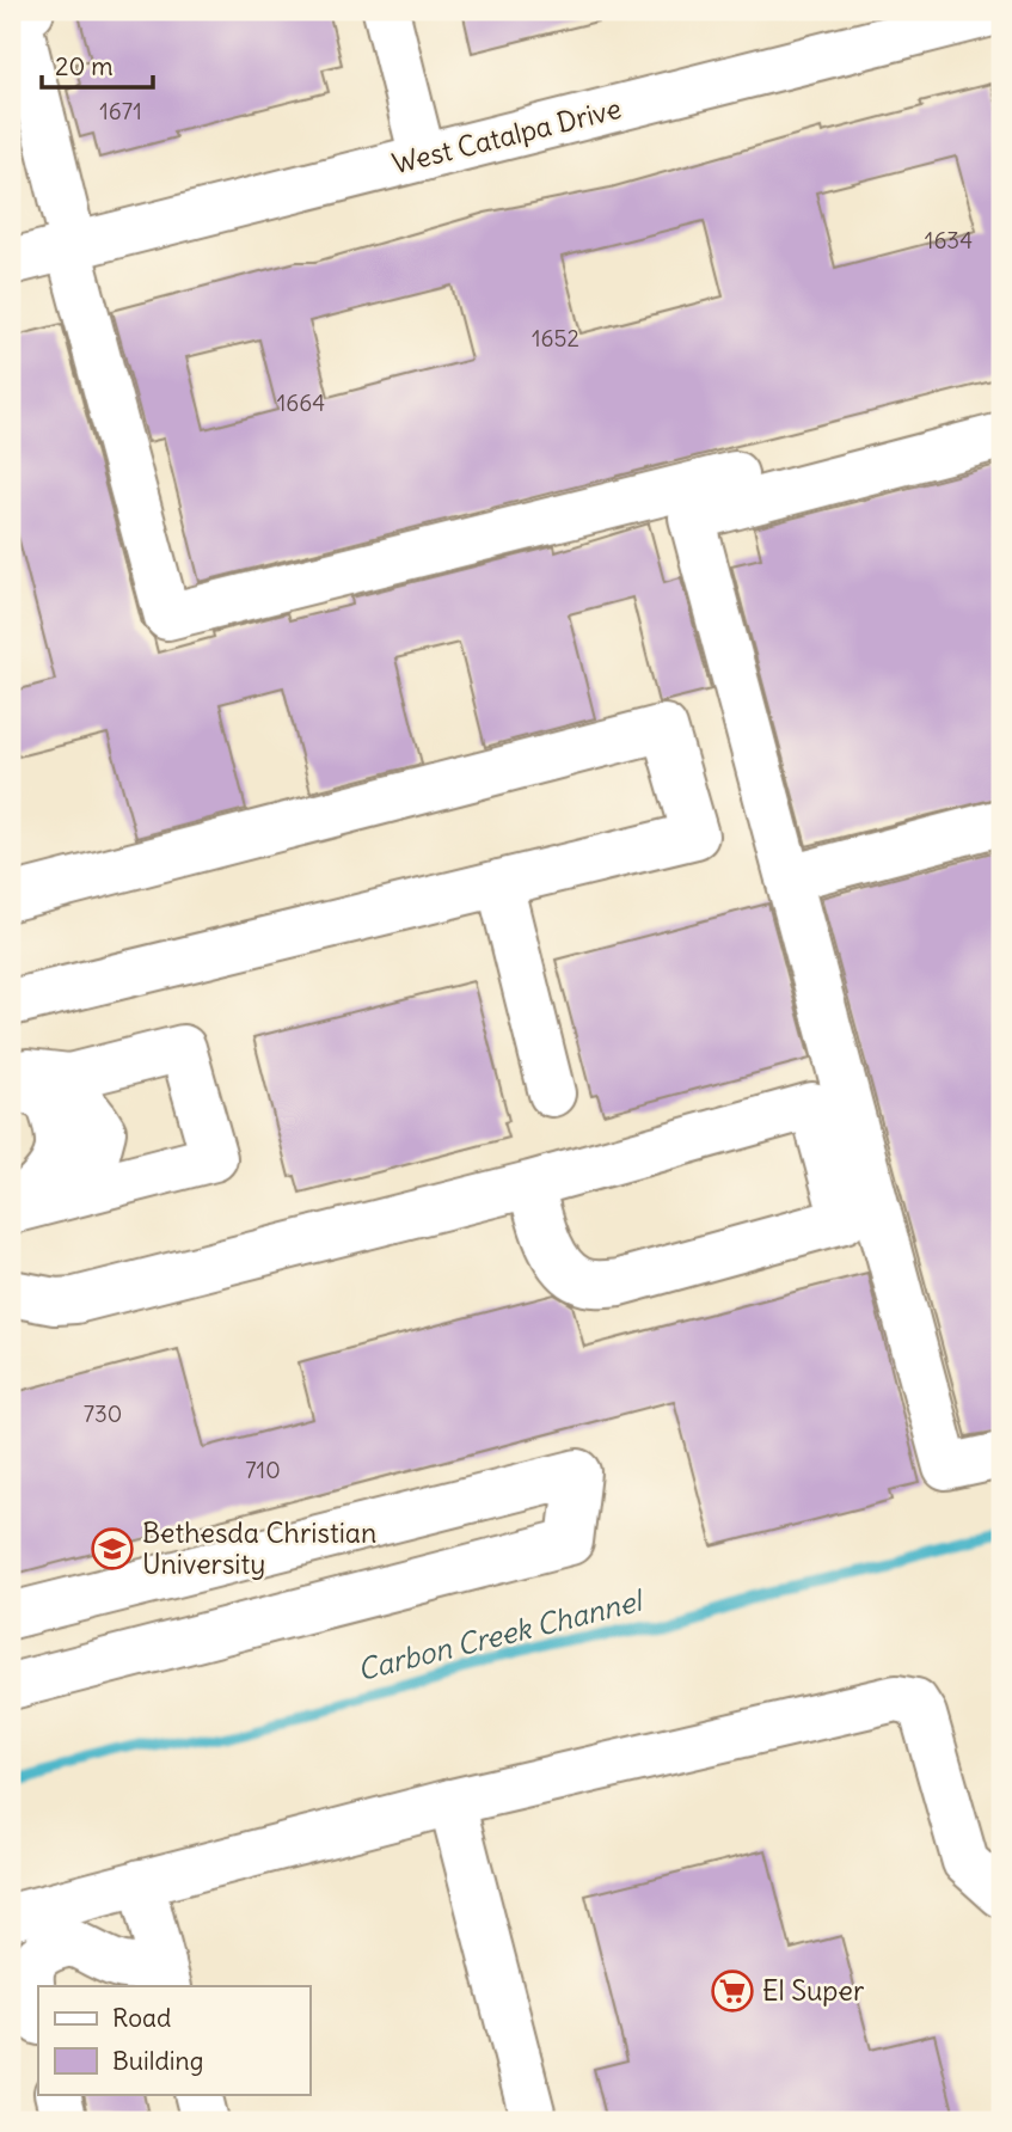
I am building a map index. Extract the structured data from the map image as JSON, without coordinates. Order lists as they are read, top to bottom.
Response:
{
  "streets": {
    "street": ["West Catalpa Drive"]
  },
  "water": ["Carbon Creek Channel"],
  "places": {
    "school or university": ["Bethesda Christian University"],
    "supermarket": ["El Super"]
  },
  "house_numbers": [
    "1671",
    "1634",
    "1652",
    "1664",
    "730",
    "710"
  ],
  "legend": ["Road", "Building"],
  "scale_bar": "20 m"
}
